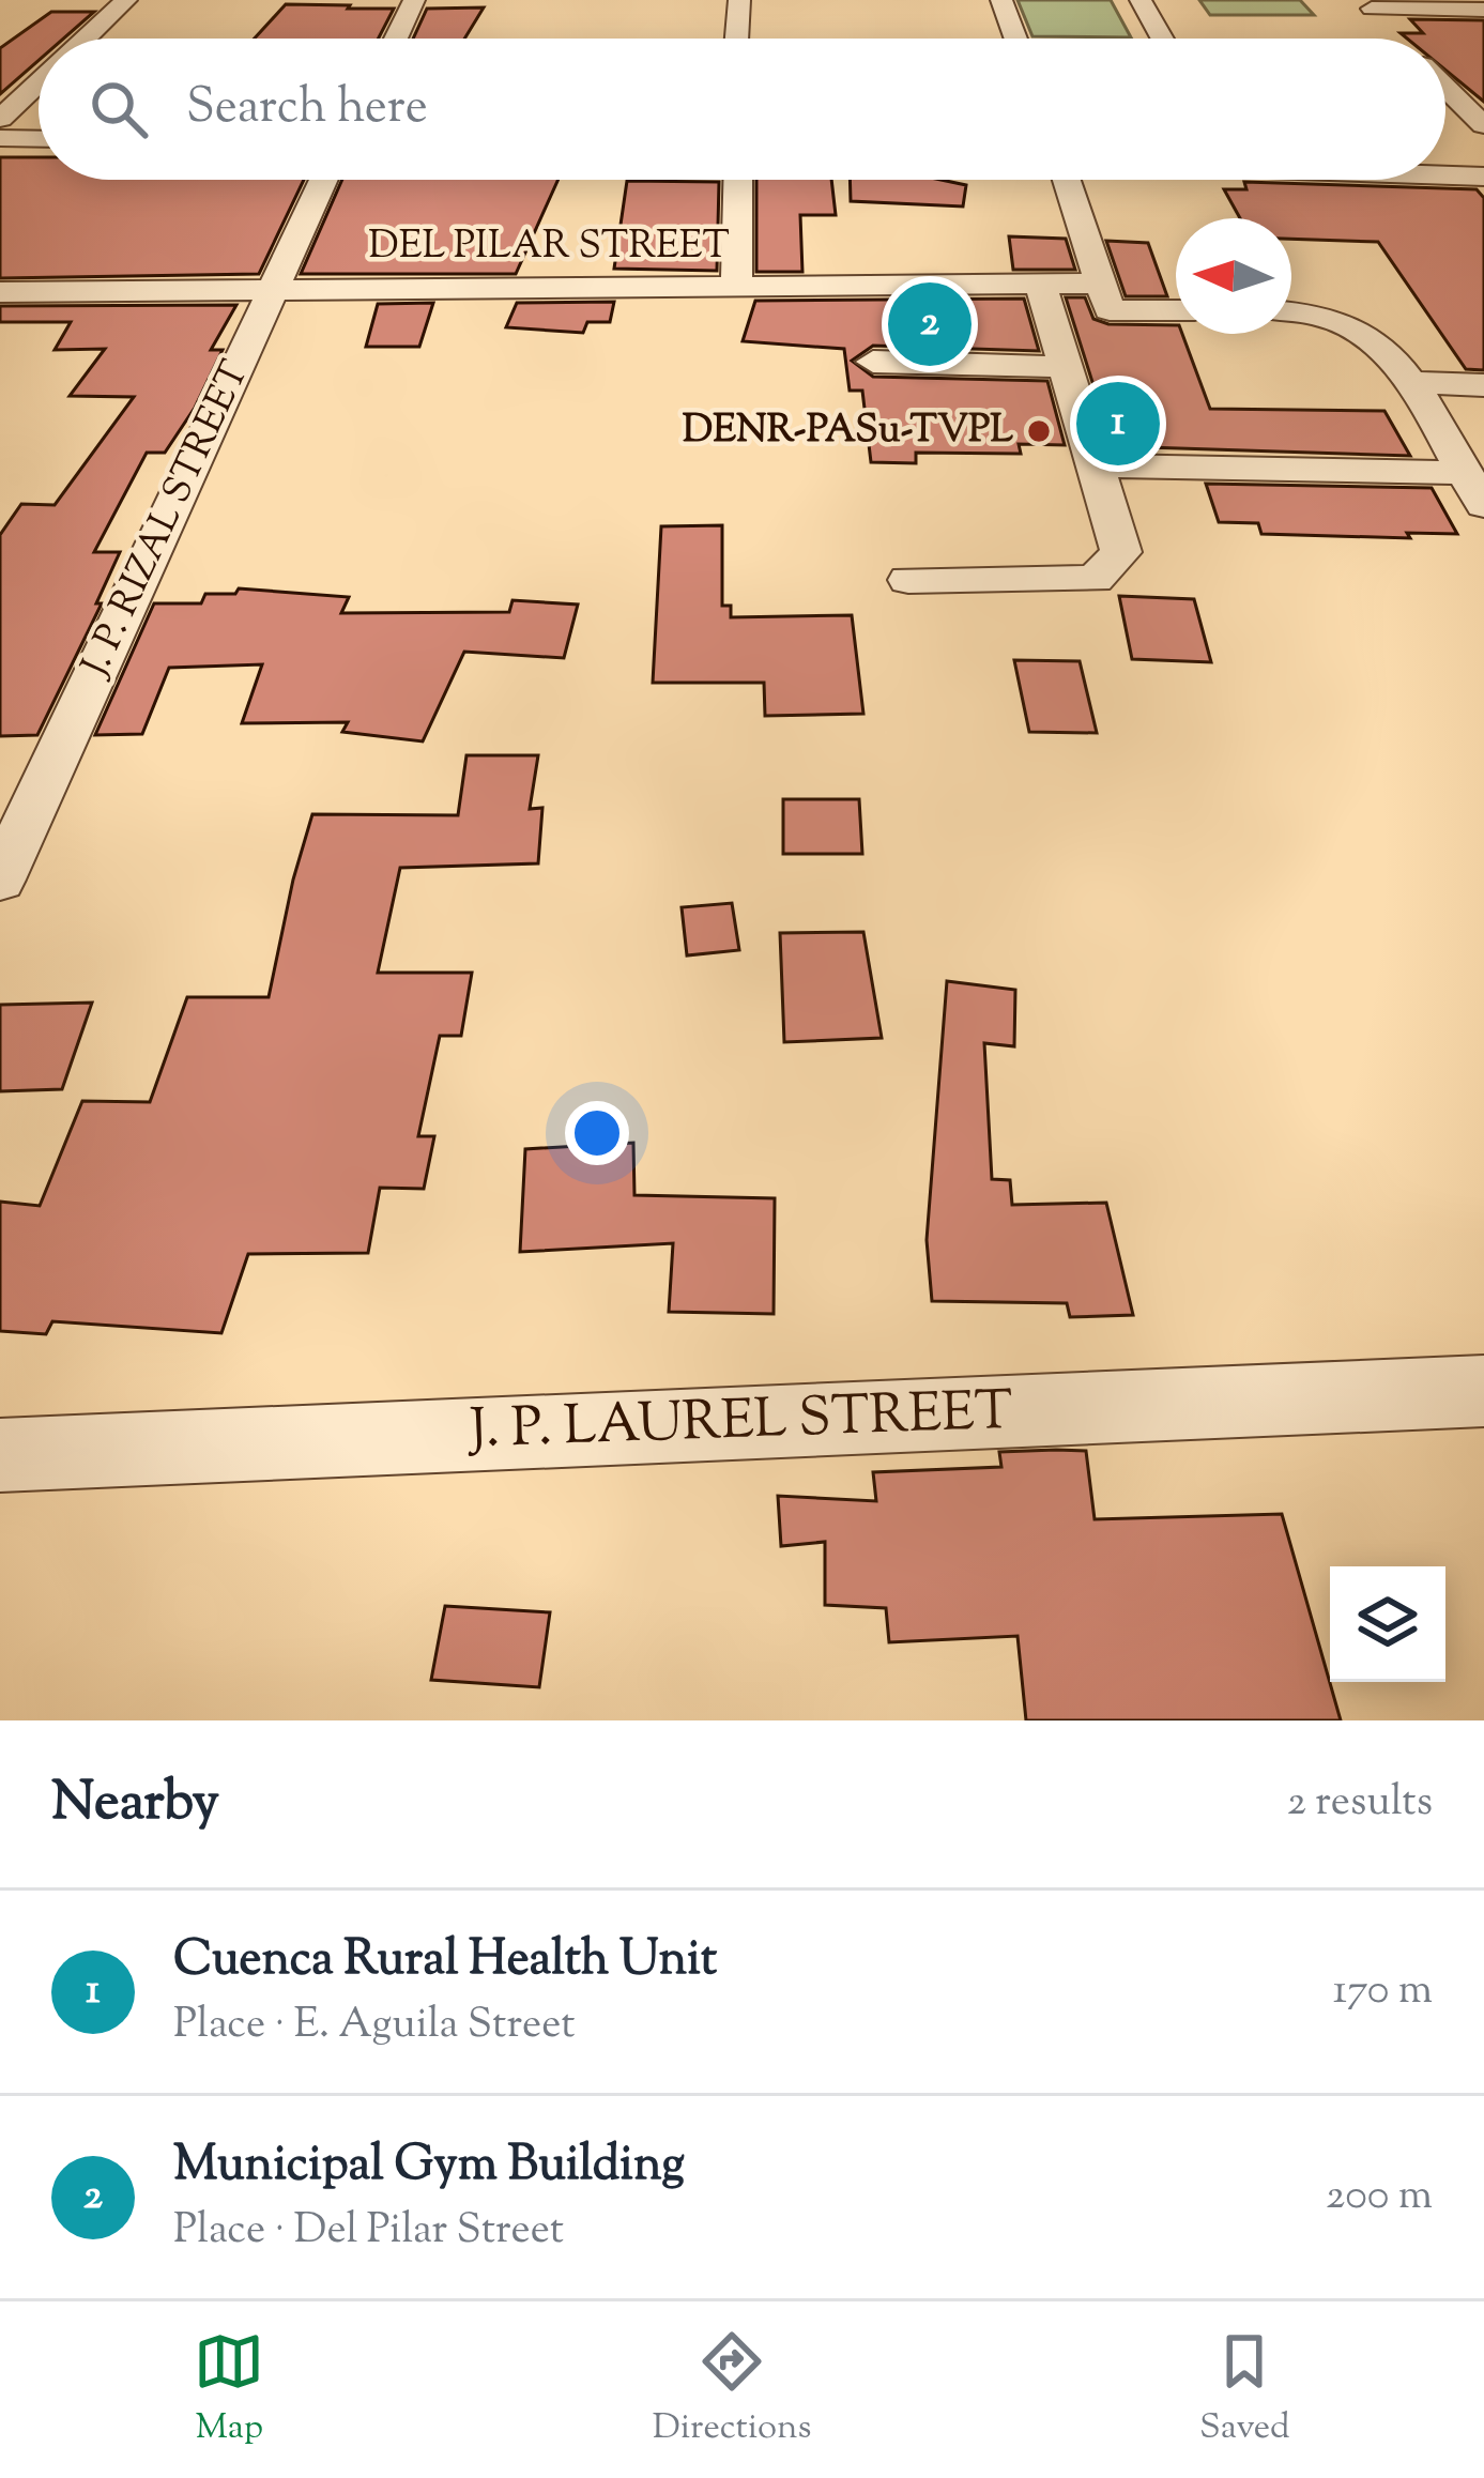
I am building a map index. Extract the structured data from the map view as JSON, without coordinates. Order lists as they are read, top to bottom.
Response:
{
  "streets": {
    "street": ["DEL PILAR STREET", "J. P. RIZAL STREET", "J. P. LAUREL STREET"]
  },
  "crossings": [
    ["DEL PILAR STREET", "J. P. RIZAL STREET"]
  ],
  "places": ["DENR-PASu-TVPL"],
  "north": "left",
  "page": {
    "search": "Search here",
    "pins": ["2", "1"],
    "heading": ["Nearby", "2 results"],
    "list": [
      {
        "mark": "1",
        "name": "Cuenca Rural Health Unit",
        "note": "Place · E. Aguila Street",
        "value": "170 m"
      },
      {
        "mark": "2",
        "name": "Municipal Gym Building",
        "note": "Place · Del Pilar Street",
        "value": "200 m"
      }
    ],
    "nav": ["Map", "Directions", "Saved"]
  }
}
